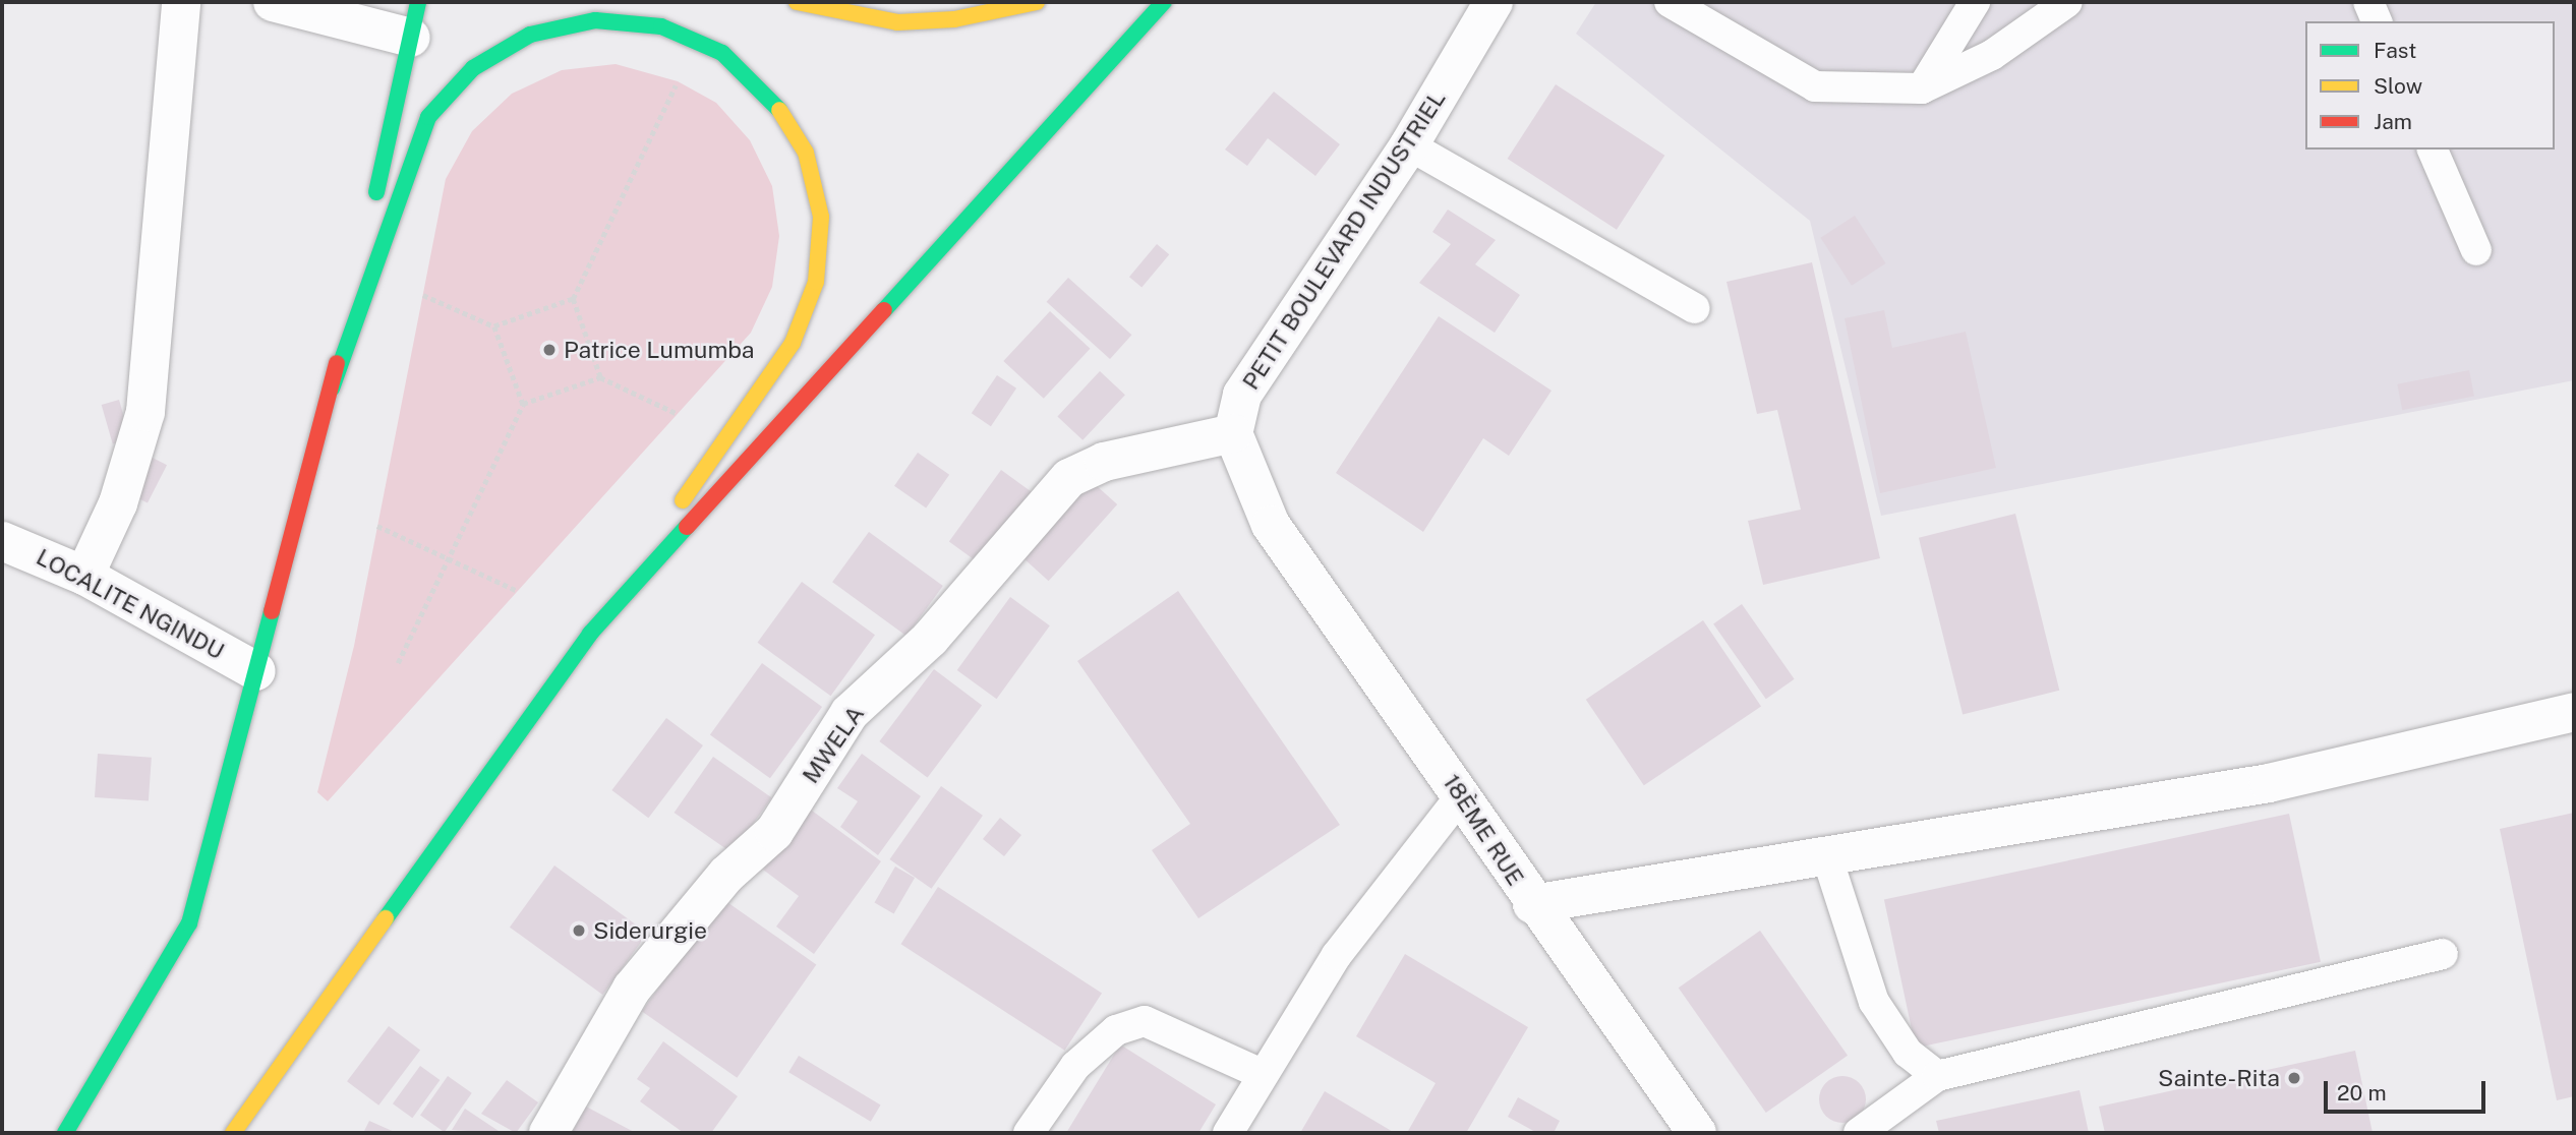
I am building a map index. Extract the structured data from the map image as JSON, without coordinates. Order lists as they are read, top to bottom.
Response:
{
  "streets": {
    "street": [
      "PETIT BOULEVARD INDUSTRIEL",
      "LOCALITE NGINDU",
      "MWELA",
      "18ÈME RUE"
    ]
  },
  "crossings": [
    ["PETIT BOULEVARD INDUSTRIEL", "MWELA"],
    ["PETIT BOULEVARD INDUSTRIEL", "18ÈME RUE"],
    ["MWELA", "18ÈME RUE"]
  ],
  "places": ["Patrice Lumumba", "Siderurgie", "Sainte-Rita"],
  "legend": ["Fast", "Slow", "Jam"],
  "scale_bar": "20 m"
}
